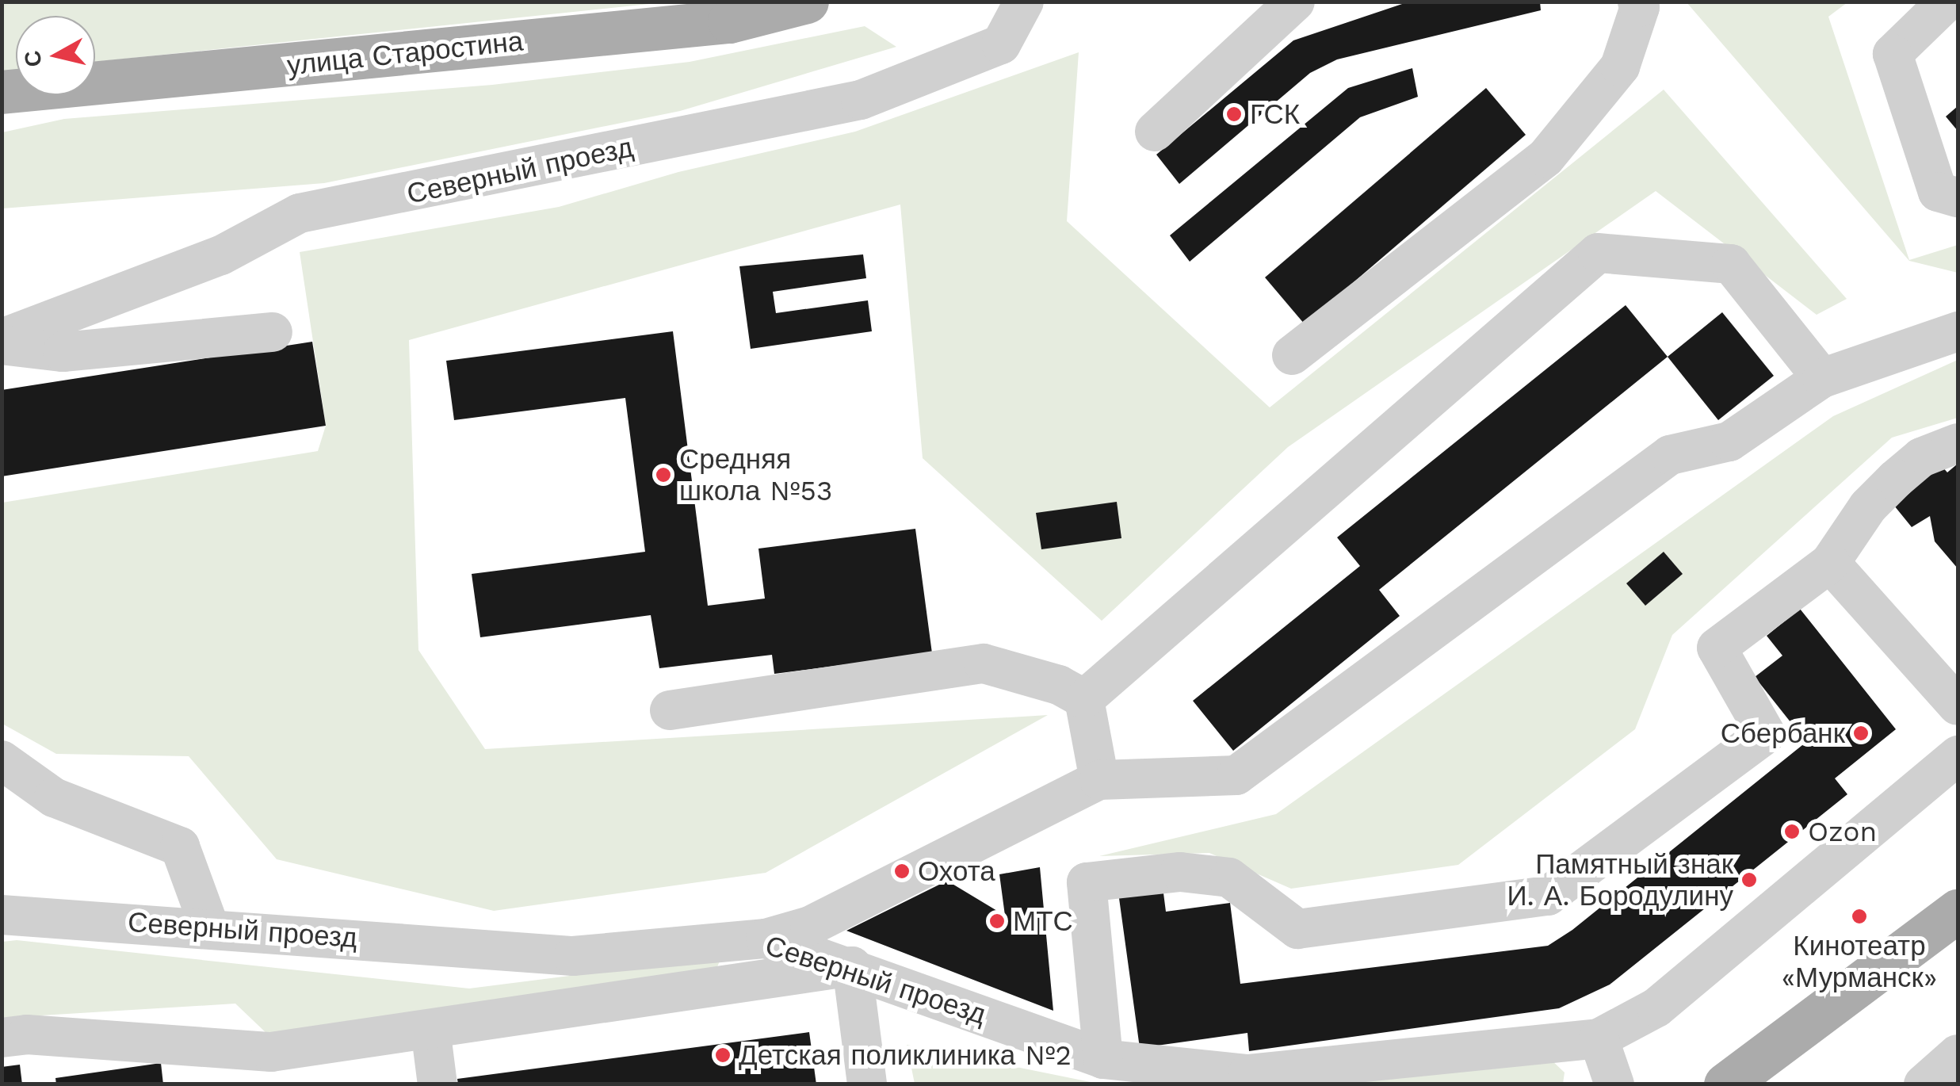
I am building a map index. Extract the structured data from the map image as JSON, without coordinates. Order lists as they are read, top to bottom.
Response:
{
  "streets": {
    "main road": ["улица Старостина"],
    "street": ["Северный проезд"]
  },
  "places": [
    "ГСК",
    "Средняя школа №53",
    "Сбербанк",
    "Ozon",
    "Охота",
    "Памятный знак И. А. Бородулину",
    "Кинотеатр «Мурманск»",
    "МТС",
    "Детская поликлиника №2"
  ],
  "north": "left"
}
